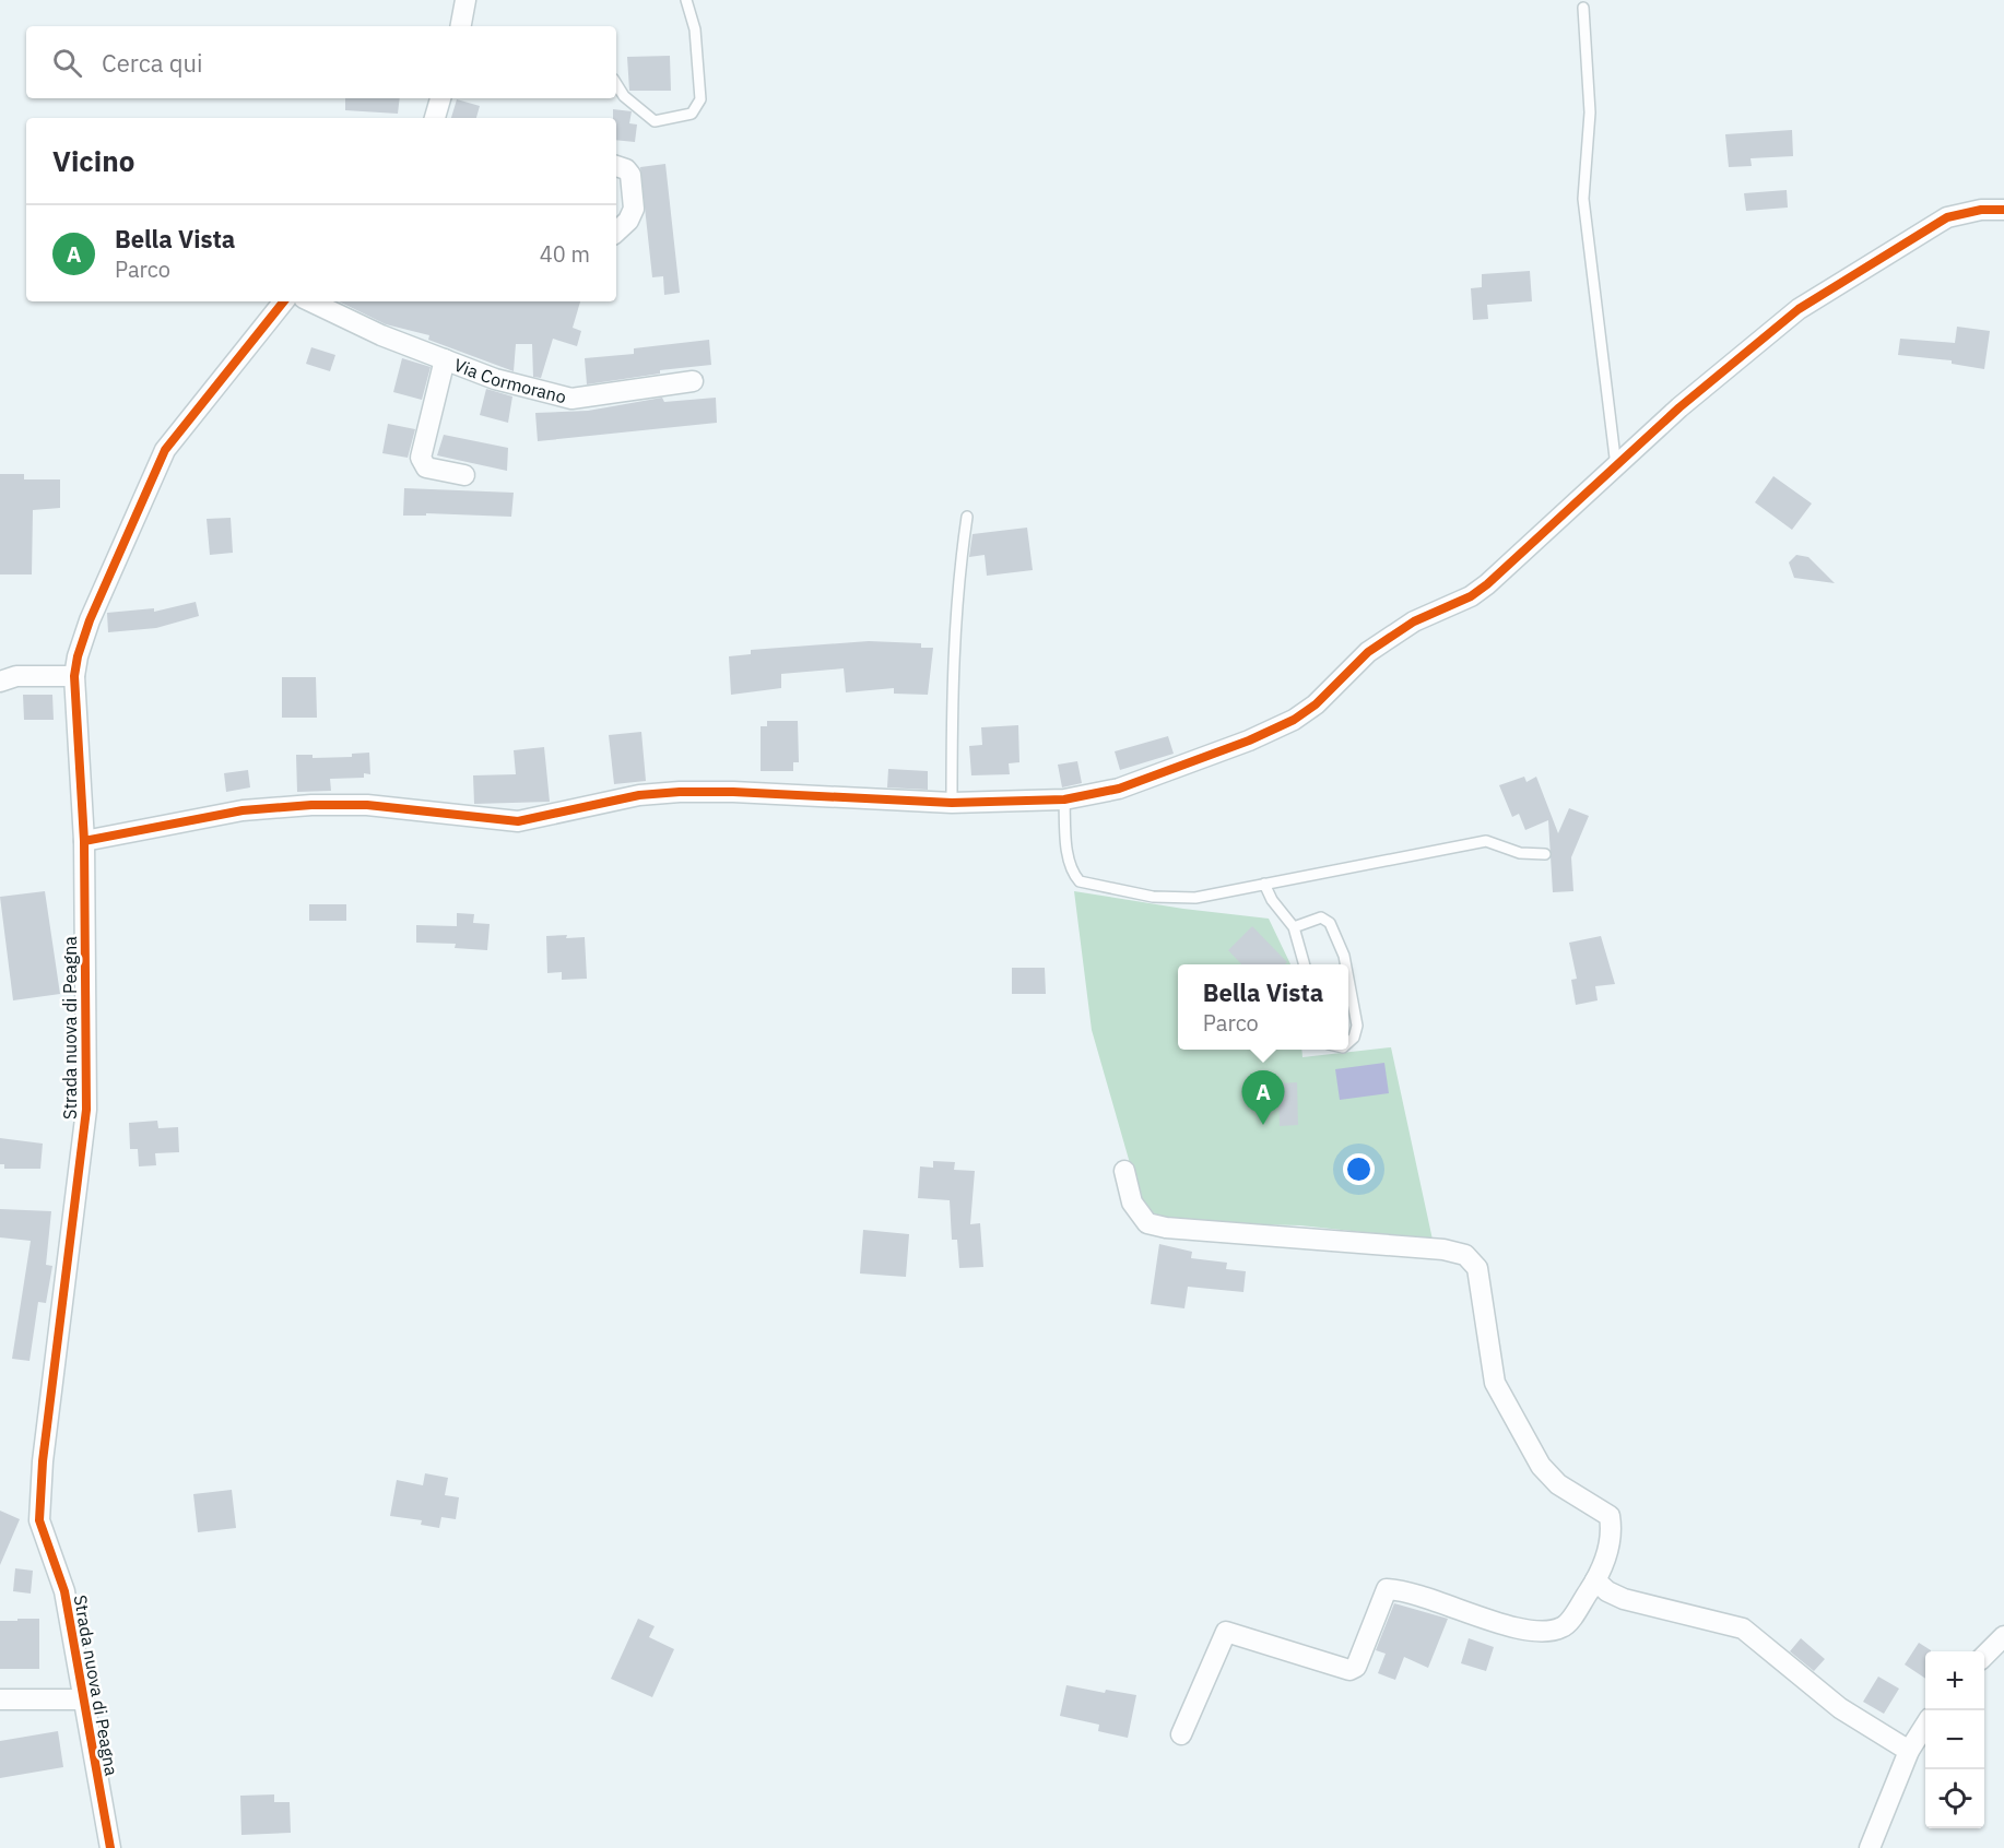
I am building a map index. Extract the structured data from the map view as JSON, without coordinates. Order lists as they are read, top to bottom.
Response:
{
  "streets": {
    "street": ["Via Cormorano", "Strada nuova di Peagna"]
  },
  "page": {
    "search": "Cerca qui",
    "heading": "Vicino",
    "list": [
      {
        "mark": "A",
        "name": "Bella Vista",
        "note": "Parco",
        "value": "40 m"
      }
    ],
    "popup": ["Bella Vista", "Parco"],
    "pins": "A",
    "map_buttons": ["+", "−"]
  }
}
